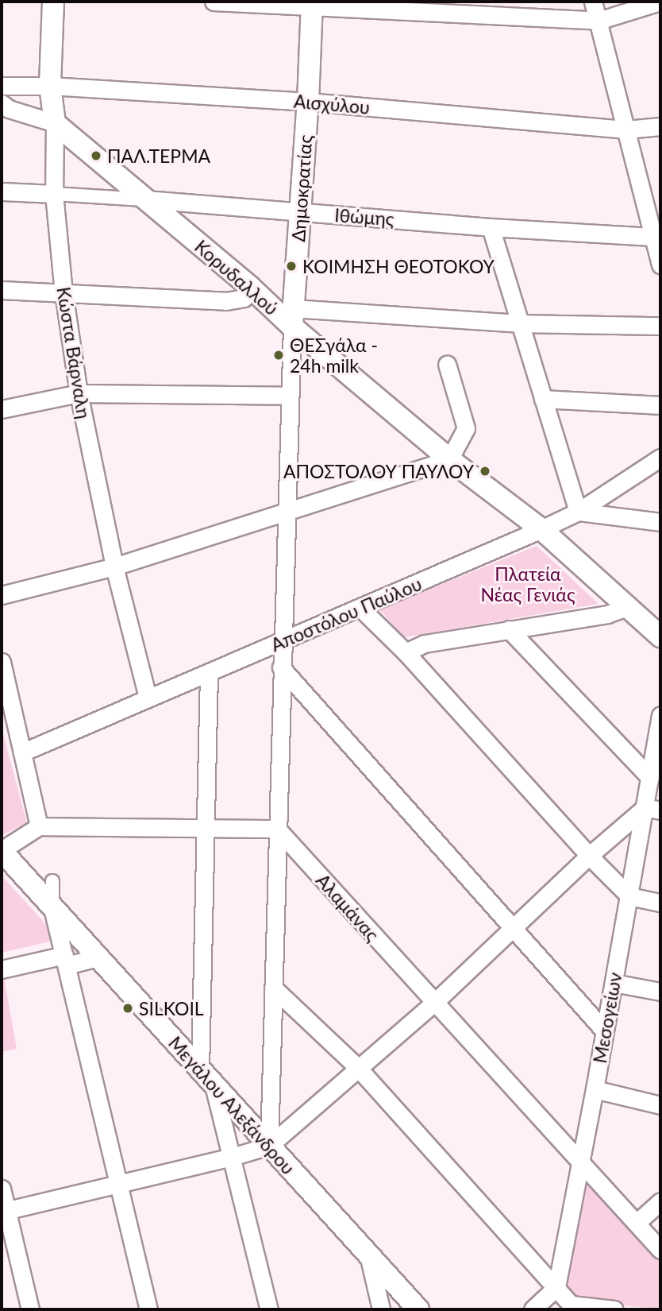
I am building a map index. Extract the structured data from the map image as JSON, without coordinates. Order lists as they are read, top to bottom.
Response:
{
  "streets": {
    "street": [
      "Αισχύλου",
      "Δημοκρατίας",
      "Ιθώμης",
      "Κορυδαλλού",
      "Κώστα Βάρναλη",
      "Αποστόλου Παύλου",
      "Αλαμάνας",
      "Μεσογείων",
      "Μεγάλου Αλεξάνδρου"
    ]
  },
  "crossings": [
    ["Αισχύλου", "Δημοκρατίας"],
    ["Αισχύλου", "Κώστα Βάρναλη"],
    ["Δημοκρατίας", "Ιθώμης"],
    ["Δημοκρατίας", "Κορυδαλλού"],
    ["Δημοκρατίας", "Αποστόλου Παύλου"],
    ["Δημοκρατίας", "Αλαμάνας"],
    ["Δημοκρατίας", "Μεγάλου Αλεξάνδρου"],
    ["Ιθώμης", "Κορυδαλλού"],
    ["Ιθώμης", "Κώστα Βάρναλη"],
    ["Κορυδαλλού", "Κώστα Βάρναλη"],
    ["Κορυδαλλού", "Αποστόλου Παύλου"],
    ["Κώστα Βάρναλη", "Αποστόλου Παύλου"],
    ["Αλαμάνας", "Μεσογείων"]
  ],
  "parks": ["Πλατεία Νέας Γενιάς"],
  "places": [
    "ΠΑΛ.ΤΕΡΜΑ",
    "ΚΟΙΜΗΣΗ ΘΕΟΤΟΚΟΥ",
    "ΘΕΣγάλα - 24h milk",
    "ΑΠΟΣΤΟΛΟΥ ΠΑΥΛΟΥ",
    "SILKOIL"
  ]
}
